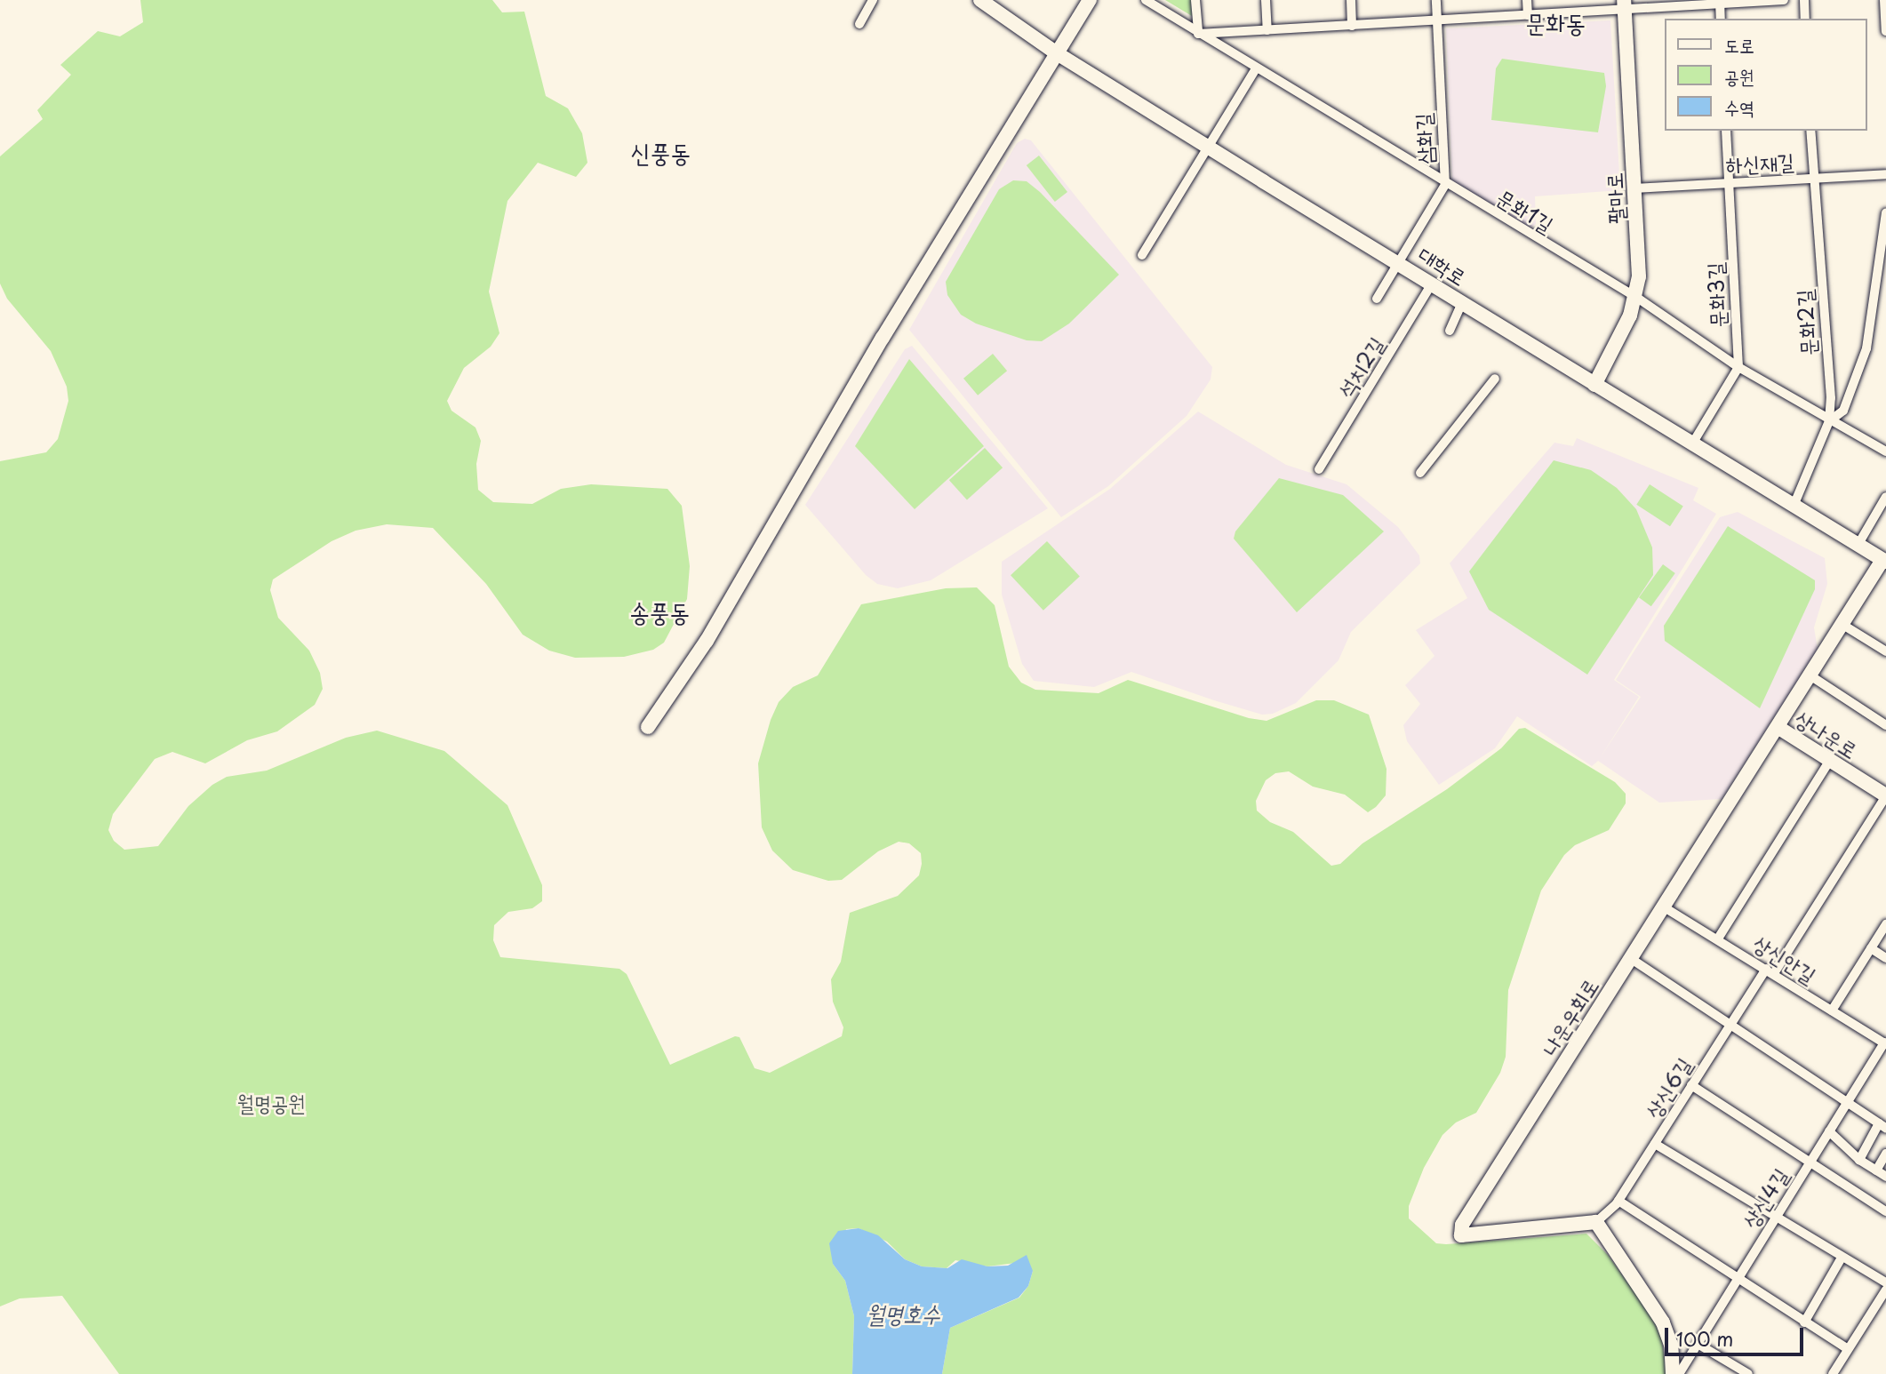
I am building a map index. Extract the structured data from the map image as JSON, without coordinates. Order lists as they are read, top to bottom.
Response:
{
  "streets": {
    "street": [
      "삼화길",
      "하신재길",
      "팔마로",
      "문화1길",
      "대학로",
      "문화3길",
      "문화2길",
      "석치2길",
      "상나운로",
      "상신안길",
      "나운우회로",
      "상신6길",
      "상신4길"
    ]
  },
  "crossings": [
    ["삼화길", "문화1길"],
    ["삼화길", "대학로"],
    ["하신재길", "팔마로"],
    ["하신재길", "문화3길"],
    ["하신재길", "문화2길"],
    ["팔마로", "문화1길"],
    ["팔마로", "대학로"],
    ["문화1길", "문화3길"],
    ["문화1길", "문화2길"],
    ["대학로", "문화2길"],
    ["대학로", "석치2길"],
    ["대학로", "나운우회로"],
    ["상나운로", "나운우회로"],
    ["상나운로", "상신6길"],
    ["상신안길", "나운우회로"],
    ["상신안길", "상신6길"],
    ["상신안길", "상신4길"],
    ["나운우회로", "상신6길"]
  ],
  "districts": ["문화동", "신풍동", "송풍동"],
  "water": ["월명호수"],
  "parks": ["월명공원"],
  "legend": ["도로", "공원", "수역"],
  "scale_bar": "100 m"
}
